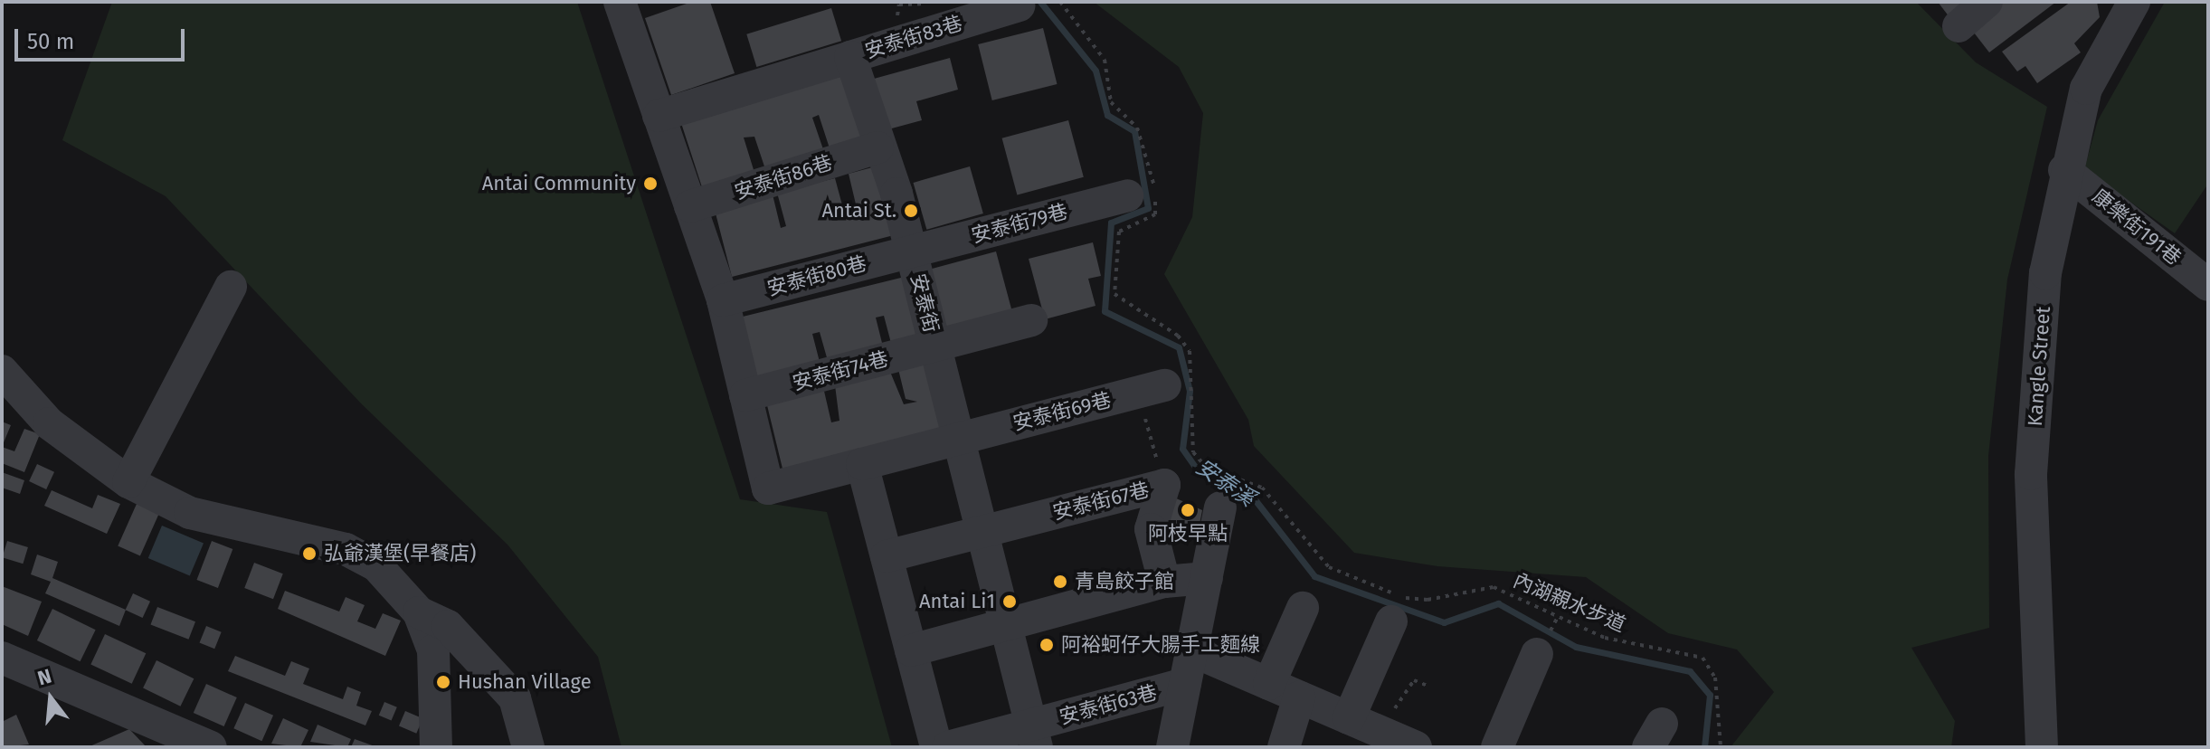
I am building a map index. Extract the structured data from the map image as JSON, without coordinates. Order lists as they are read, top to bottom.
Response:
{
  "streets": {
    "street": [
      "安泰街83巷",
      "安泰街86巷",
      "安泰街79巷",
      "康樂街191巷",
      "安泰街80巷",
      "安泰街",
      "Kangle Street",
      "安泰街74巷",
      "安泰街69巷",
      "安泰街67巷",
      "安泰街63巷"
    ],
    "path": ["內湖親水步道"]
  },
  "crossings": [
    ["安泰街83巷", "安泰街"],
    ["安泰街86巷", "安泰街"],
    ["安泰街79巷", "安泰街80巷"],
    ["安泰街79巷", "安泰街"],
    ["康樂街191巷", "Kangle Street"],
    ["安泰街80巷", "安泰街"],
    ["安泰街", "安泰街74巷"],
    ["安泰街", "安泰街69巷"],
    ["安泰街", "安泰街67巷"],
    ["安泰街", "安泰街63巷"]
  ],
  "water": ["安泰溪"],
  "places": [
    "Antai Community",
    "Antai St.",
    "阿枝早點",
    "弘爺漢堡(早餐店)",
    "青島餃子館",
    "Antai Li1",
    "阿裕蚵仔大腸手工麵線",
    "Hushan Village"
  ],
  "scale_bar": "50 m",
  "north": "top"
}
